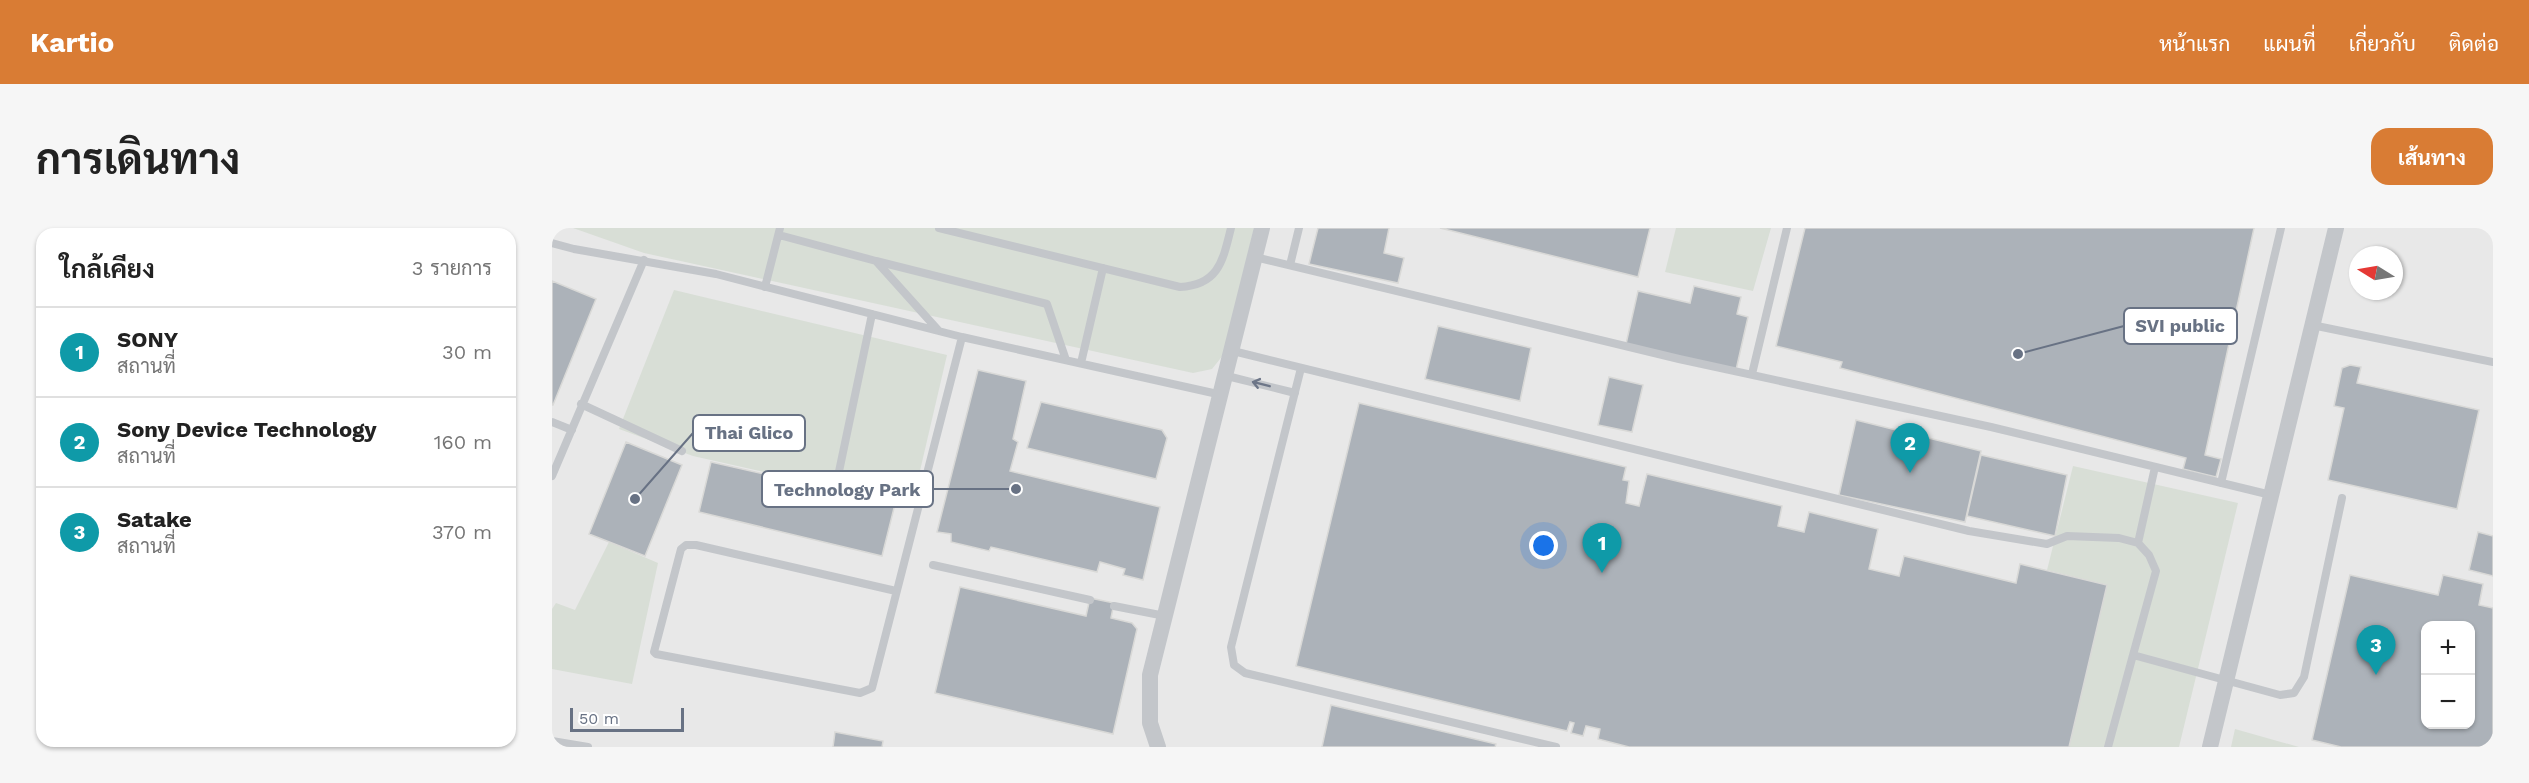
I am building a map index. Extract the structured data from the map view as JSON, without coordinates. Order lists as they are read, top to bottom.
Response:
{
  "places": ["SVI public", "Technology Park", "Thai Glico"],
  "scale_bar": "50 m",
  "north": "left",
  "page": {
    "header": "Kartio",
    "nav": [
      "หน้าแรก",
      "แผนที่",
      "เกี่ยวกับ",
      "ติดต่อ"
    ],
    "buttons": "เส้นทาง",
    "title": "การเดินทาง",
    "heading": ["ใกล้เคียง", "3 รายการ"],
    "list": [
      {
        "mark": "1",
        "name": "SONY",
        "note": "สถานที่",
        "value": "30 m"
      },
      {
        "mark": "2",
        "name": "Sony Device Technology",
        "note": "สถานที่",
        "value": "160 m"
      },
      {
        "mark": "3",
        "name": "Satake",
        "note": "สถานที่",
        "value": "370 m"
      }
    ],
    "pins": ["2", "1", "3"],
    "map_buttons": ["+", "−"],
    "scale": "50 m"
  }
}
